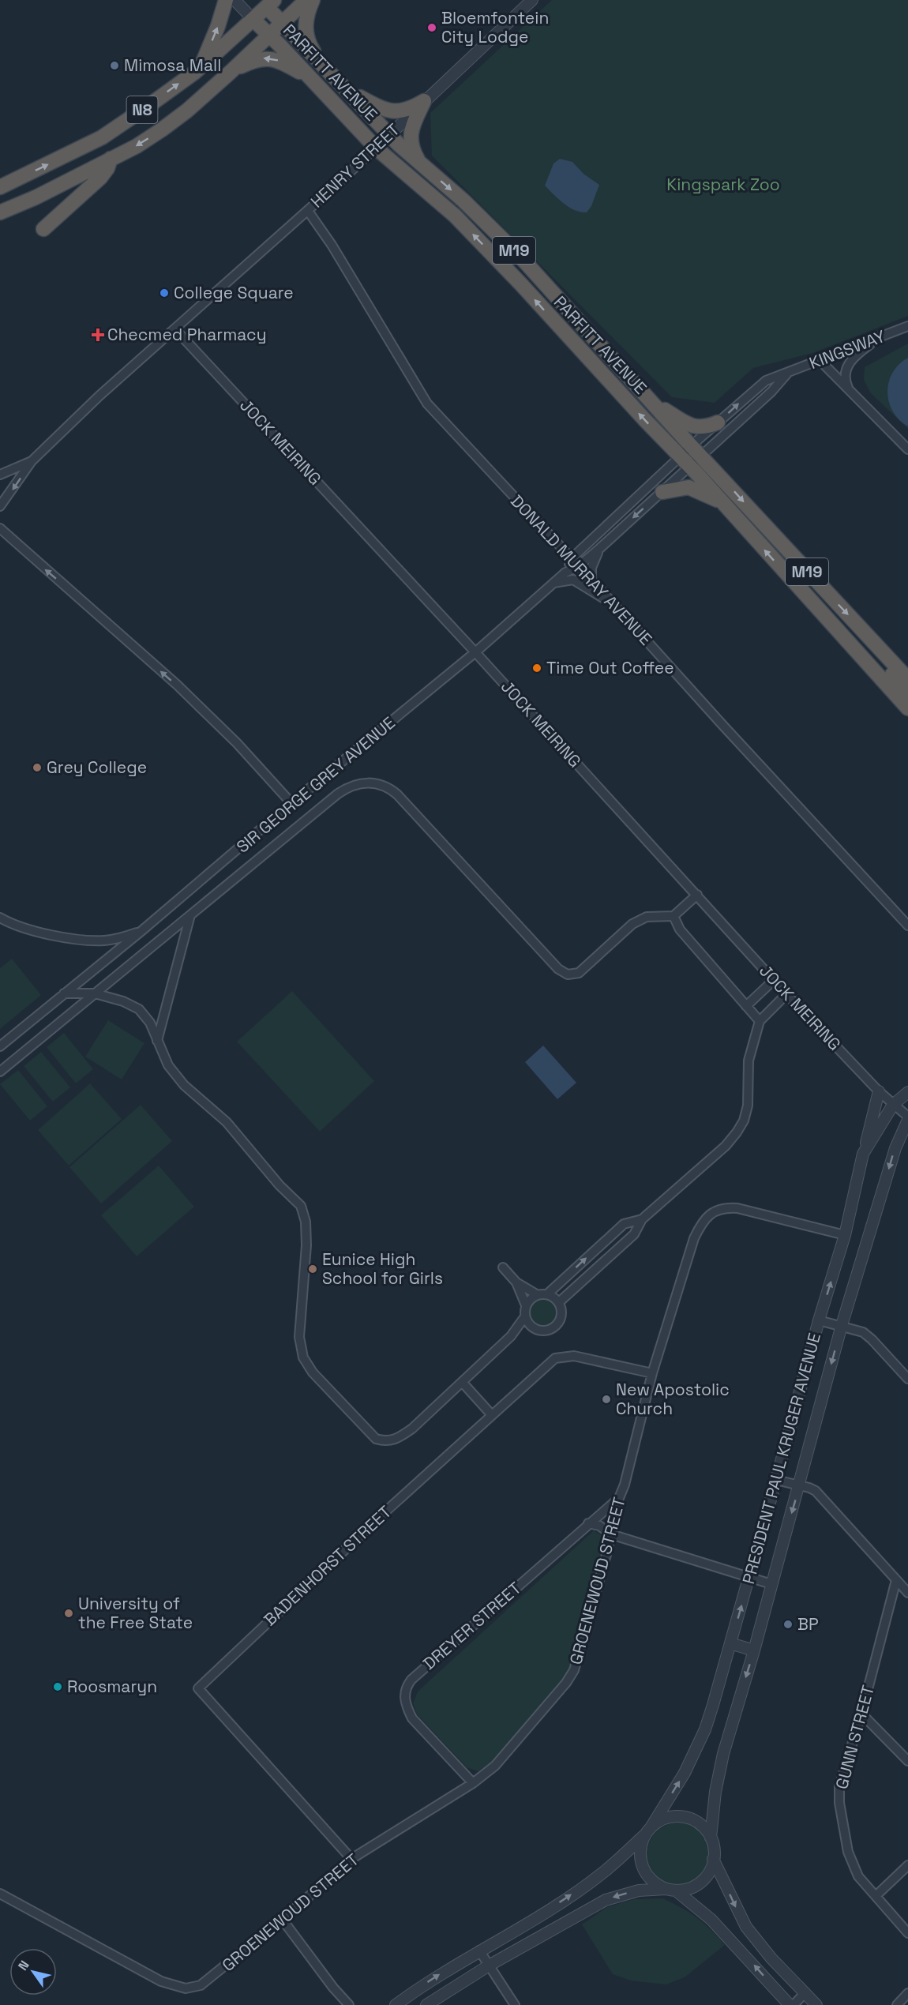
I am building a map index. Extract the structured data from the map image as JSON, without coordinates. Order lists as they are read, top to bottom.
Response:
{
  "streets": {
    "highway": ["PARFITT AVENUE", "N8", "M19"],
    "street": [
      "HENRY STREET",
      "KINGSWAY",
      "JOCK MEIRING",
      "DONALD MURRAY AVENUE",
      "SIR GEORGE GREY AVENUE",
      "PRESIDENT PAUL KRUGER AVENUE",
      "BADENHORST STREET",
      "GROENEWOUD STREET",
      "DREYER STREET",
      "GUNN STREET"
    ]
  },
  "crossings": [
    ["PARFITT AVENUE", "N8"],
    ["PARFITT AVENUE", "HENRY STREET"],
    ["PARFITT AVENUE", "KINGSWAY"],
    ["PARFITT AVENUE", "SIR GEORGE GREY AVENUE"],
    ["HENRY STREET", "JOCK MEIRING"],
    ["HENRY STREET", "DONALD MURRAY AVENUE"],
    ["KINGSWAY", "SIR GEORGE GREY AVENUE"],
    ["JOCK MEIRING", "SIR GEORGE GREY AVENUE"],
    ["JOCK MEIRING", "PRESIDENT PAUL KRUGER AVENUE"],
    ["DONALD MURRAY AVENUE", "SIR GEORGE GREY AVENUE"],
    ["PRESIDENT PAUL KRUGER AVENUE", "GROENEWOUD STREET"],
    ["BADENHORST STREET", "GROENEWOUD STREET"],
    ["GROENEWOUD STREET", "DREYER STREET"]
  ],
  "parks": ["Kingspark Zoo"],
  "places": {
    "other": [
      "Bloemfontein City Lodge",
      "Mimosa Mall",
      "College Square",
      "Time Out Coffee",
      "Grey College",
      "Eunice High School for Girls",
      "New Apostolic Church",
      "University of the Free State",
      "BP",
      "Roosmaryn"
    ],
    "health": ["Checmed Pharmacy"]
  },
  "north": "top left"
}
